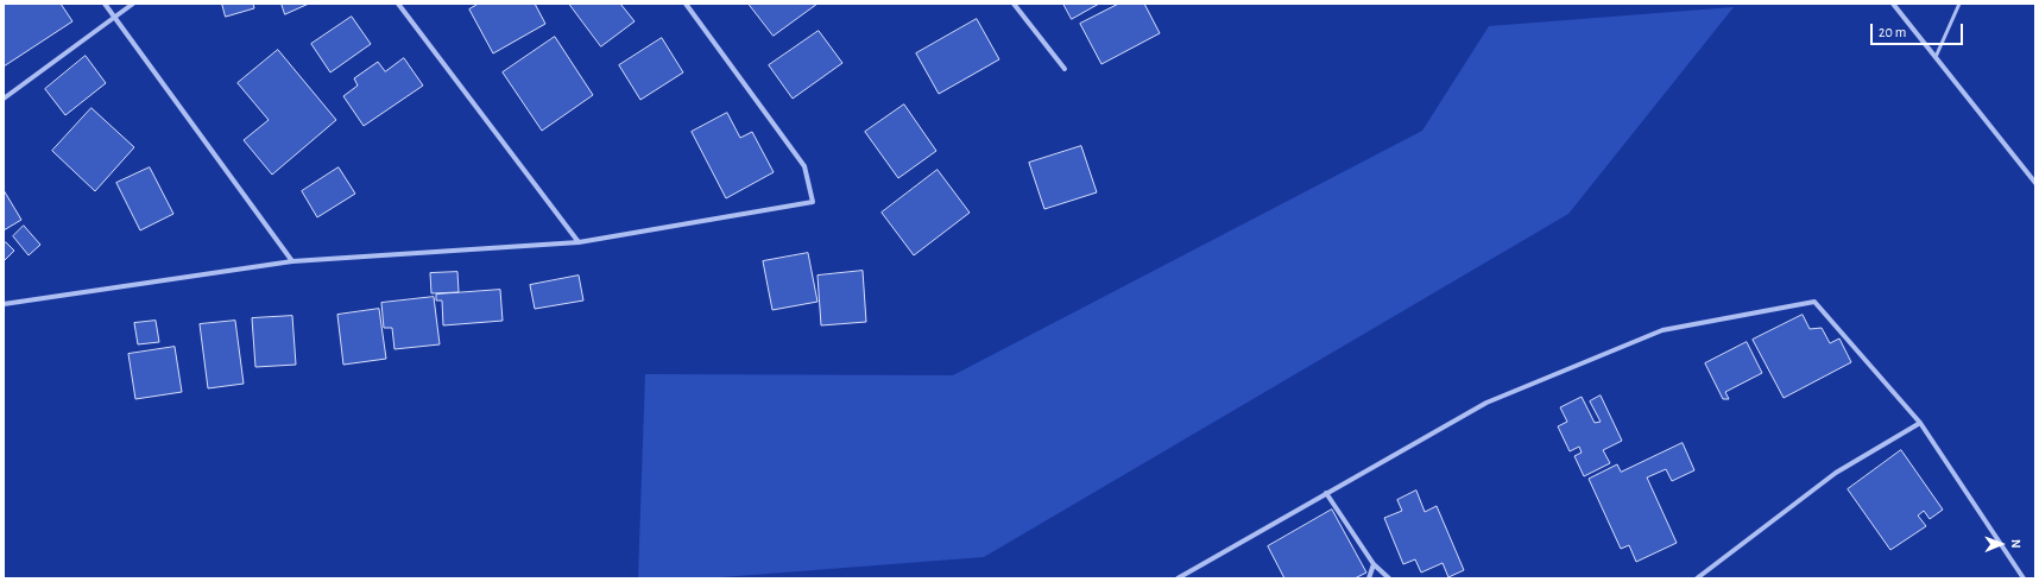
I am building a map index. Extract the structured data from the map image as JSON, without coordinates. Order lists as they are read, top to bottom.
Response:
{
  "scale_bar": "20 m",
  "north": "right"
}
